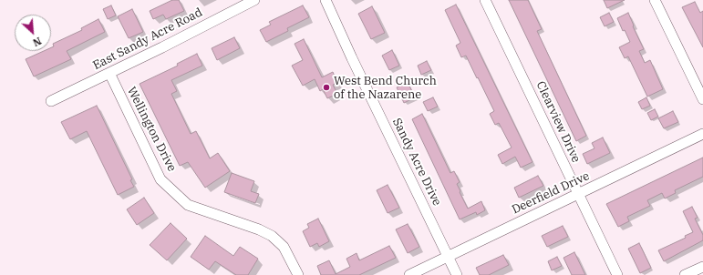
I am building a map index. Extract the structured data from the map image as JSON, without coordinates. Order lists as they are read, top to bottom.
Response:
{
  "streets": {
    "street": [
      "East Sandy Acre Road",
      "Clearview Drive",
      "Wellington Drive",
      "Sandy Acre Drive",
      "Deerfield Drive"
    ]
  },
  "crossings": [
    ["East Sandy Acre Road", "Wellington Drive"],
    ["Clearview Drive", "Deerfield Drive"],
    ["Sandy Acre Drive", "Deerfield Drive"]
  ],
  "places": ["West Bend Church of the Nazarene"],
  "north": "bottom right"
}
